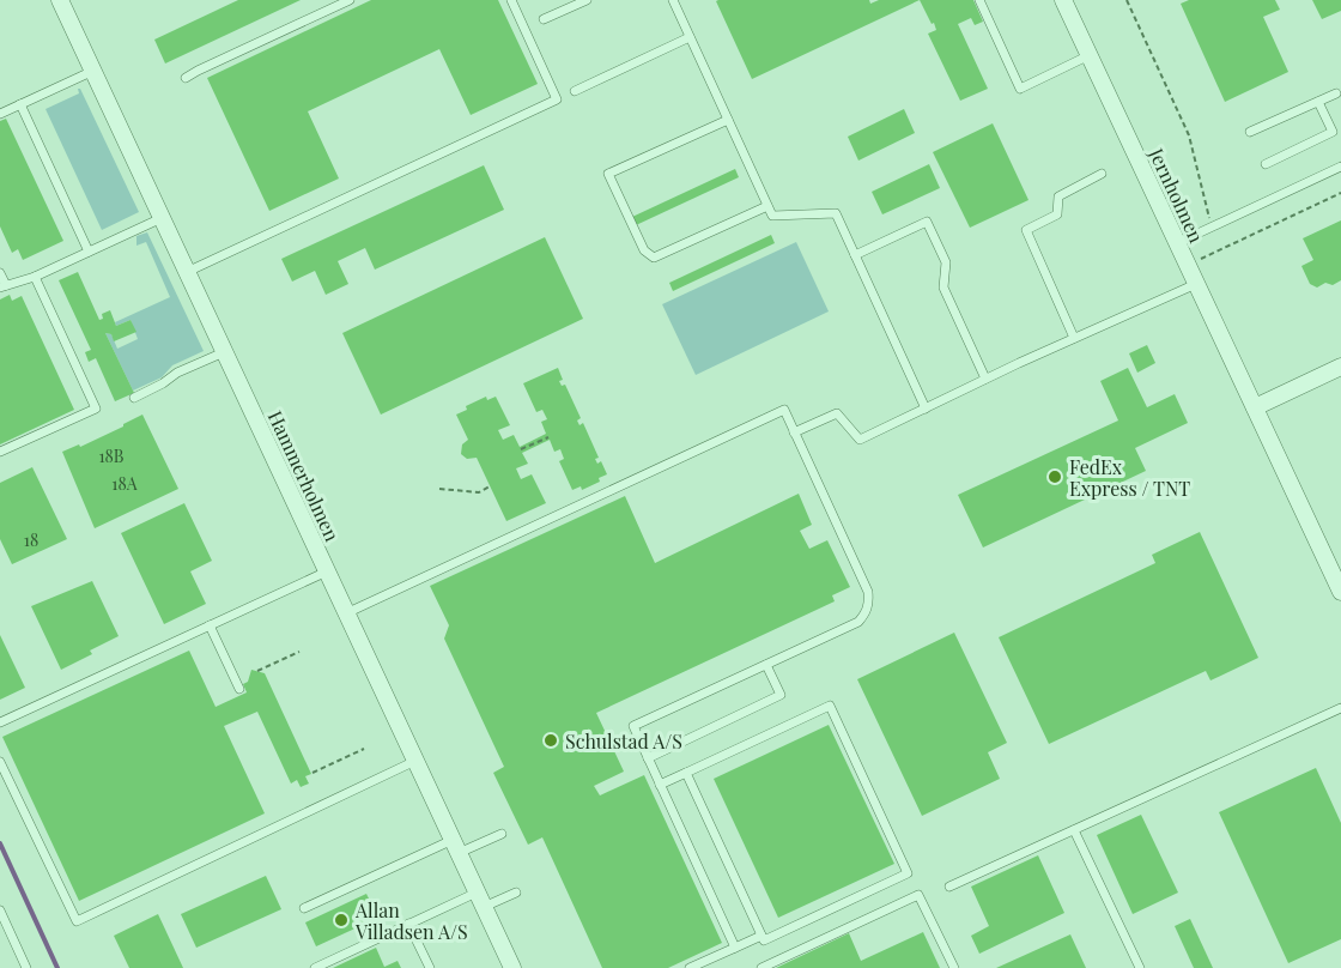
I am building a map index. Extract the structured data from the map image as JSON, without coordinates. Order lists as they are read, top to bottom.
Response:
{
  "streets": {
    "street": ["Jernholmen", "Hammerholmen"]
  },
  "places": ["FedEx Express / TNT", "Schulstad A/S", "Allan Villadsen A/S"],
  "house_numbers": ["18B", "18A", "18"]
}
